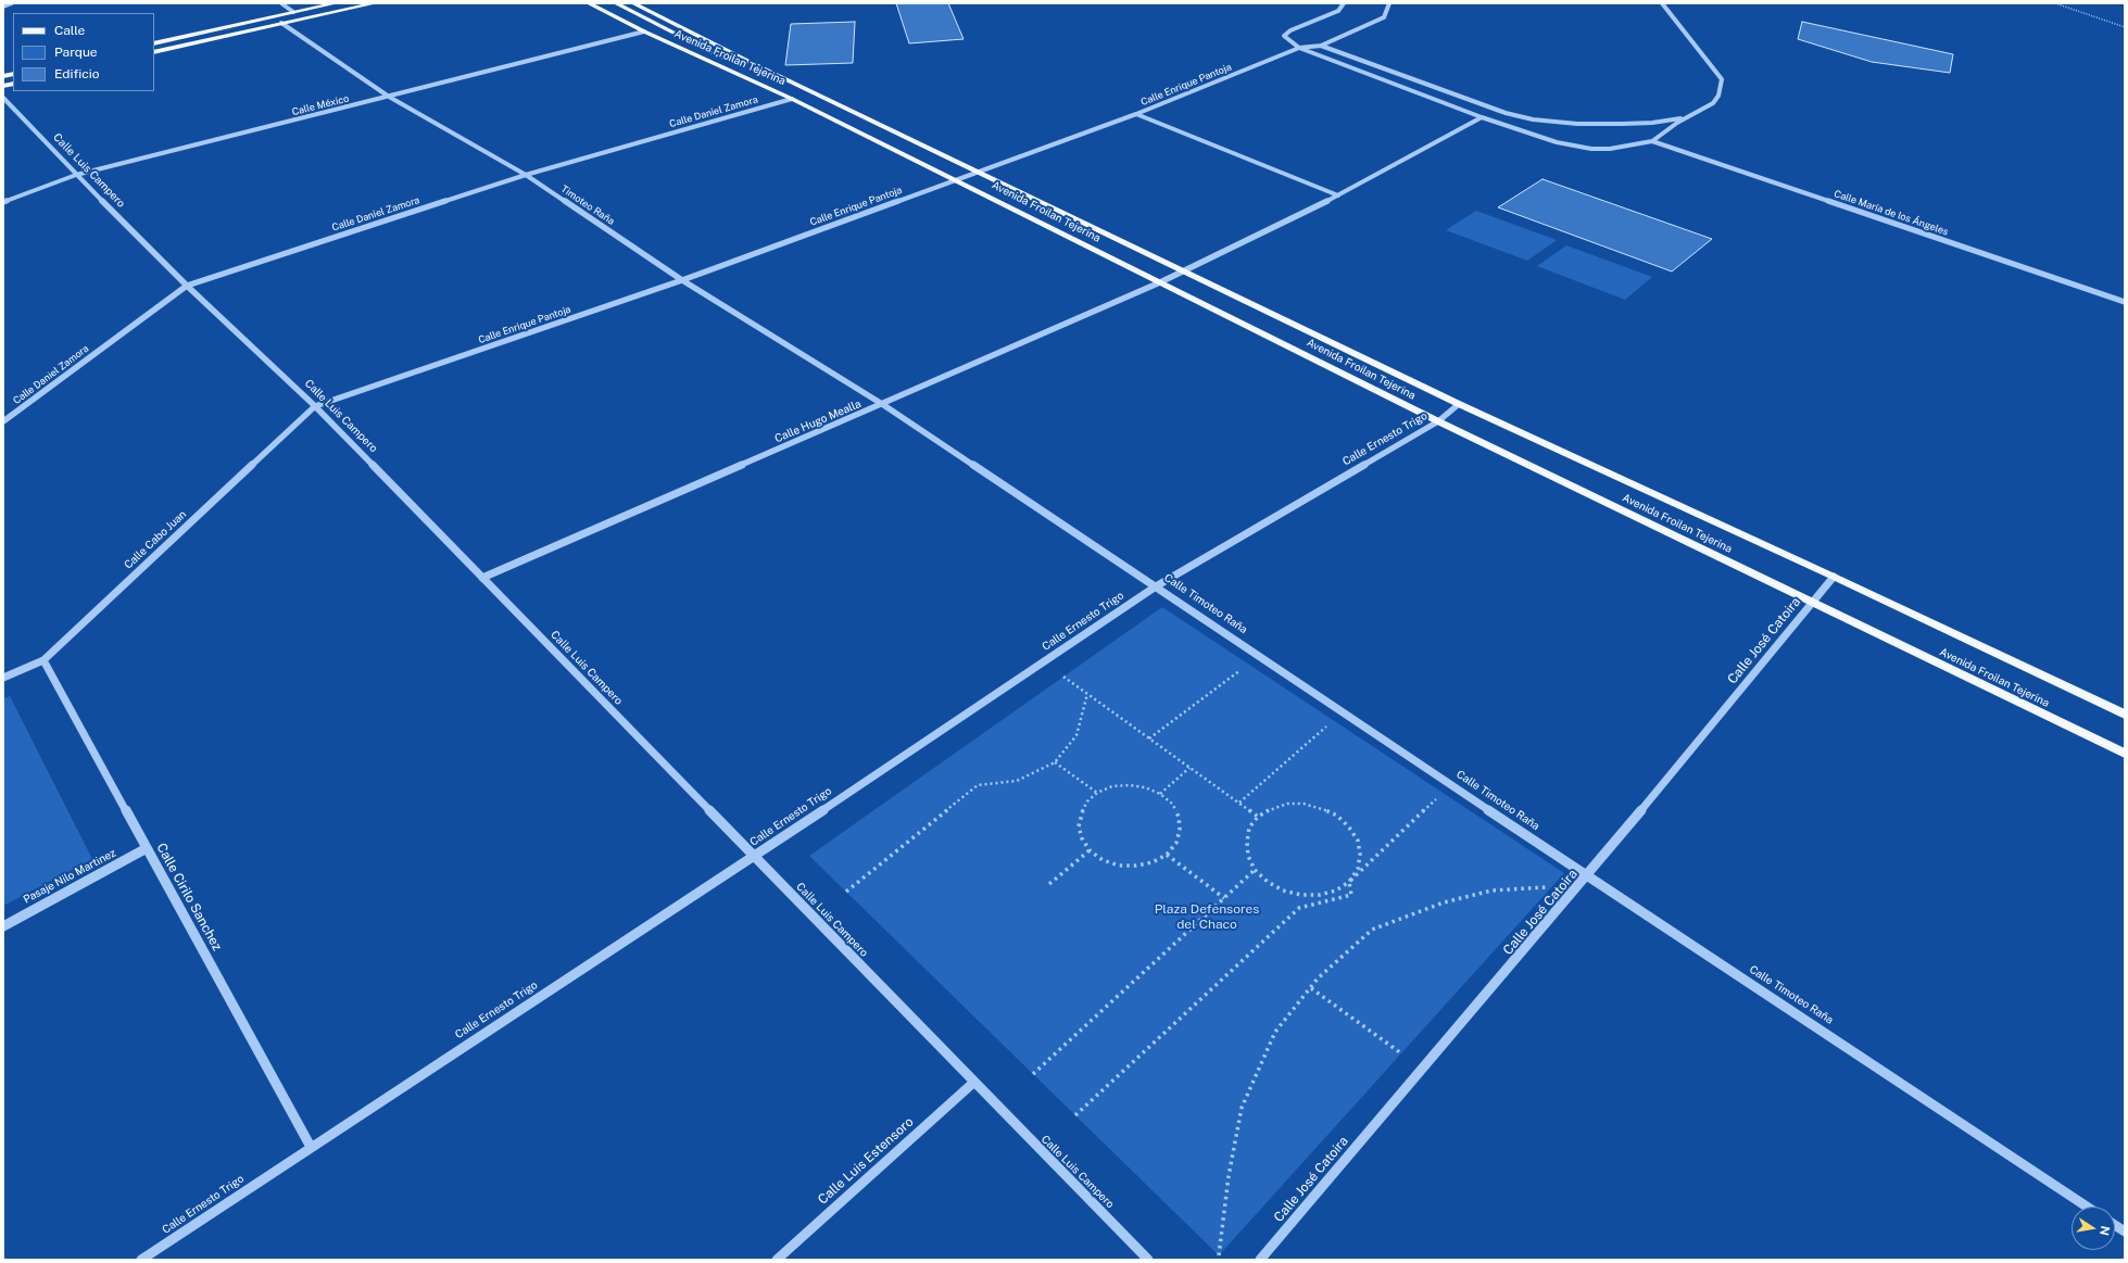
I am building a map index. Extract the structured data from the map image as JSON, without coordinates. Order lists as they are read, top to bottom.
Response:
{
  "streets": {
    "main road": ["Avenida Froilan Tejerina"],
    "street": [
      "Calle Enrique Pantoja",
      "Calle México",
      "Calle Daniel Zamora",
      "Calle Luis Campero",
      "Timoteo Raña",
      "Calle María de los Ángeles",
      "Calle Hugo Mealla",
      "Calle Ernesto Trigo",
      "Calle Cabo Juan",
      "Calle Timoteo Raña",
      "Calle José Catoira",
      "Pasaje Nilo Martinez",
      "Calle Cirilo Sanchez",
      "Calle Luis Estensoro"
    ]
  },
  "crossings": [
    ["Avenida Froilan Tejerina", "Calle Enrique Pantoja"],
    ["Avenida Froilan Tejerina", "Calle México"],
    ["Avenida Froilan Tejerina", "Calle Daniel Zamora"],
    ["Avenida Froilan Tejerina", "Calle Hugo Mealla"],
    ["Avenida Froilan Tejerina", "Calle Ernesto Trigo"],
    ["Avenida Froilan Tejerina", "Calle José Catoira"],
    ["Calle Enrique Pantoja", "Calle Luis Campero"],
    ["Calle Enrique Pantoja", "Timoteo Raña"],
    ["Calle Enrique Pantoja", "Calle Cabo Juan"],
    ["Calle México", "Calle Luis Campero"],
    ["Calle México", "Timoteo Raña"],
    ["Calle Daniel Zamora", "Calle Luis Campero"],
    ["Calle Daniel Zamora", "Timoteo Raña"],
    ["Calle Luis Campero", "Calle Hugo Mealla"],
    ["Calle Luis Campero", "Calle Ernesto Trigo"],
    ["Calle Luis Campero", "Calle Cabo Juan"],
    ["Calle Luis Campero", "Calle Luis Estensoro"],
    ["Timoteo Raña", "Calle Hugo Mealla"],
    ["Timoteo Raña", "Calle Timoteo Raña"],
    ["Calle Hugo Mealla", "Calle Timoteo Raña"],
    ["Calle Ernesto Trigo", "Calle Timoteo Raña"],
    ["Calle Ernesto Trigo", "Calle Cirilo Sanchez"],
    ["Calle Cabo Juan", "Calle Cirilo Sanchez"],
    ["Calle Timoteo Raña", "Calle José Catoira"],
    ["Pasaje Nilo Martinez", "Calle Cirilo Sanchez"]
  ],
  "parks": ["Plaza Defensores del Chaco"],
  "legend": ["Calle", "Parque", "Edificio"],
  "north": "right"
}
